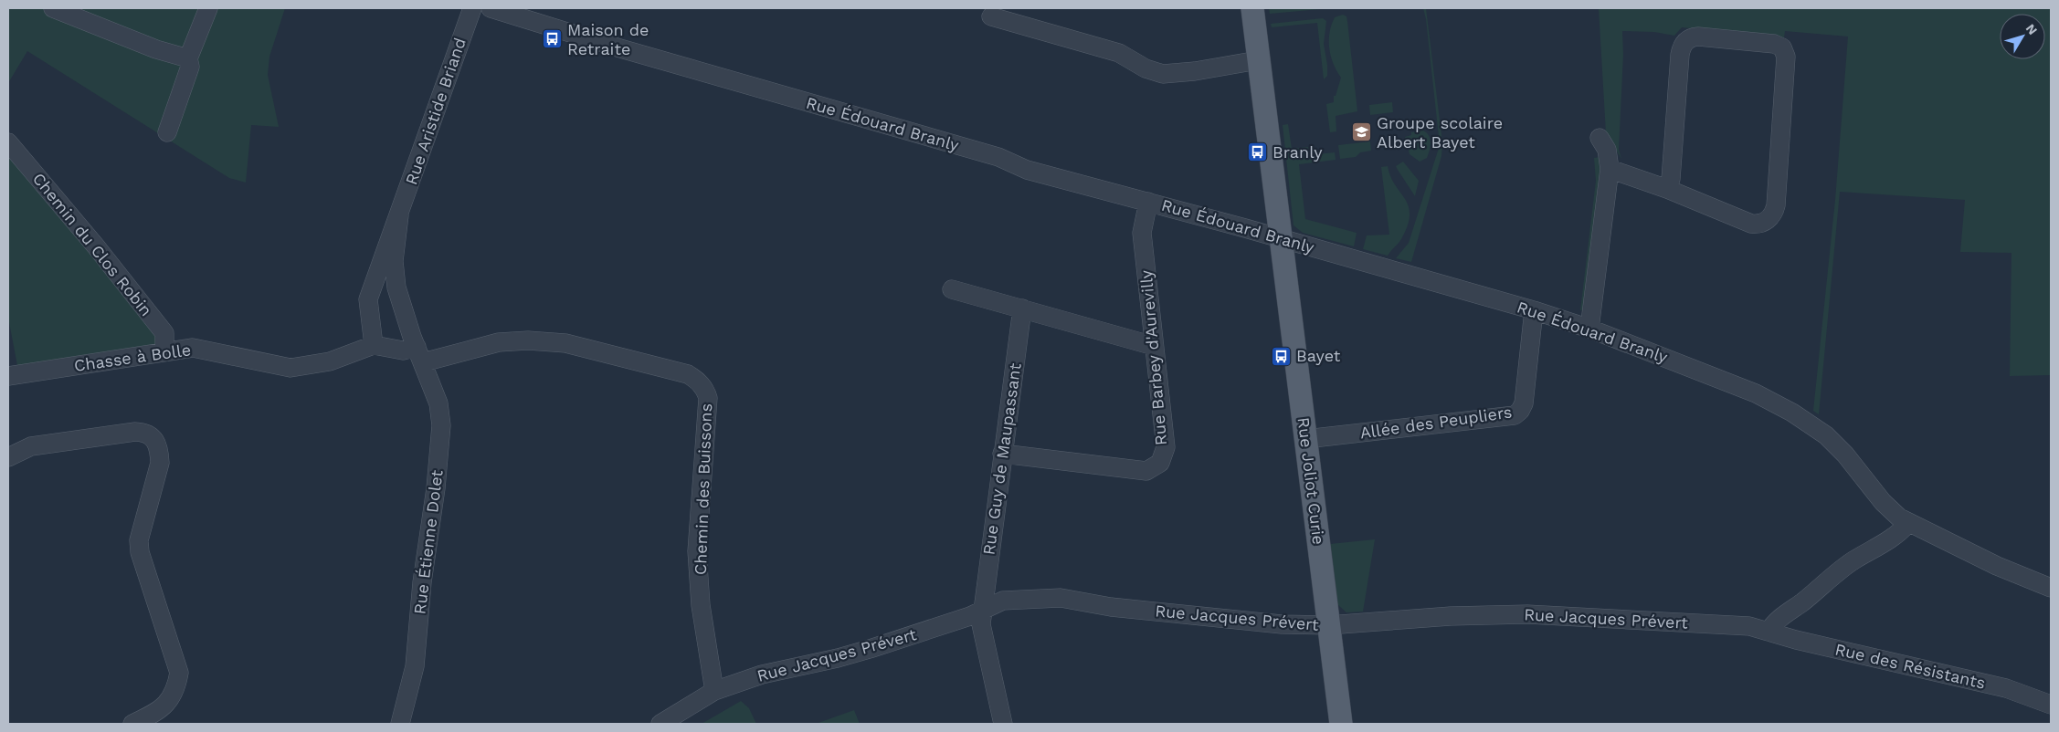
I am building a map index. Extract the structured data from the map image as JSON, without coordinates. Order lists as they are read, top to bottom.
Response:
{
  "streets": {
    "main road": ["Rue Joliot Curie"],
    "street": [
      "Rue Aristide Briand",
      "Rue Édouard Branly",
      "Chemin du Clos Robin",
      "Chasse à Bolle",
      "Rue Barbey d'Aurevilly",
      "Allée des Peupliers",
      "Rue Guy de Maupassant",
      "Chemin des Buissons",
      "Rue Étienne Dolet",
      "Rue Jacques Prévert",
      "Rue des Résistants"
    ]
  },
  "crossings": [
    ["Rue Aristide Briand", "Chasse à Bolle"],
    ["Rue Aristide Briand", "Chemin des Buissons"],
    ["Rue Aristide Briand", "Rue Étienne Dolet"],
    ["Rue Édouard Branly", "Rue Barbey d'Aurevilly"],
    ["Rue Édouard Branly", "Allée des Peupliers"],
    ["Rue Édouard Branly", "Rue Joliot Curie"],
    ["Chemin du Clos Robin", "Chasse à Bolle"],
    ["Rue Barbey d'Aurevilly", "Rue Guy de Maupassant"],
    ["Allée des Peupliers", "Rue Joliot Curie"],
    ["Rue Guy de Maupassant", "Rue Jacques Prévert"],
    ["Rue Joliot Curie", "Rue Jacques Prévert"],
    ["Chemin des Buissons", "Rue Étienne Dolet"],
    ["Chemin des Buissons", "Rue Jacques Prévert"],
    ["Rue Jacques Prévert", "Rue des Résistants"]
  ],
  "places": {
    "bus stop": ["Maison de Retraite", "Branly", "Bayet"],
    "school or university": ["Groupe scolaire Albert Bayet"]
  },
  "north": "top right"
}
